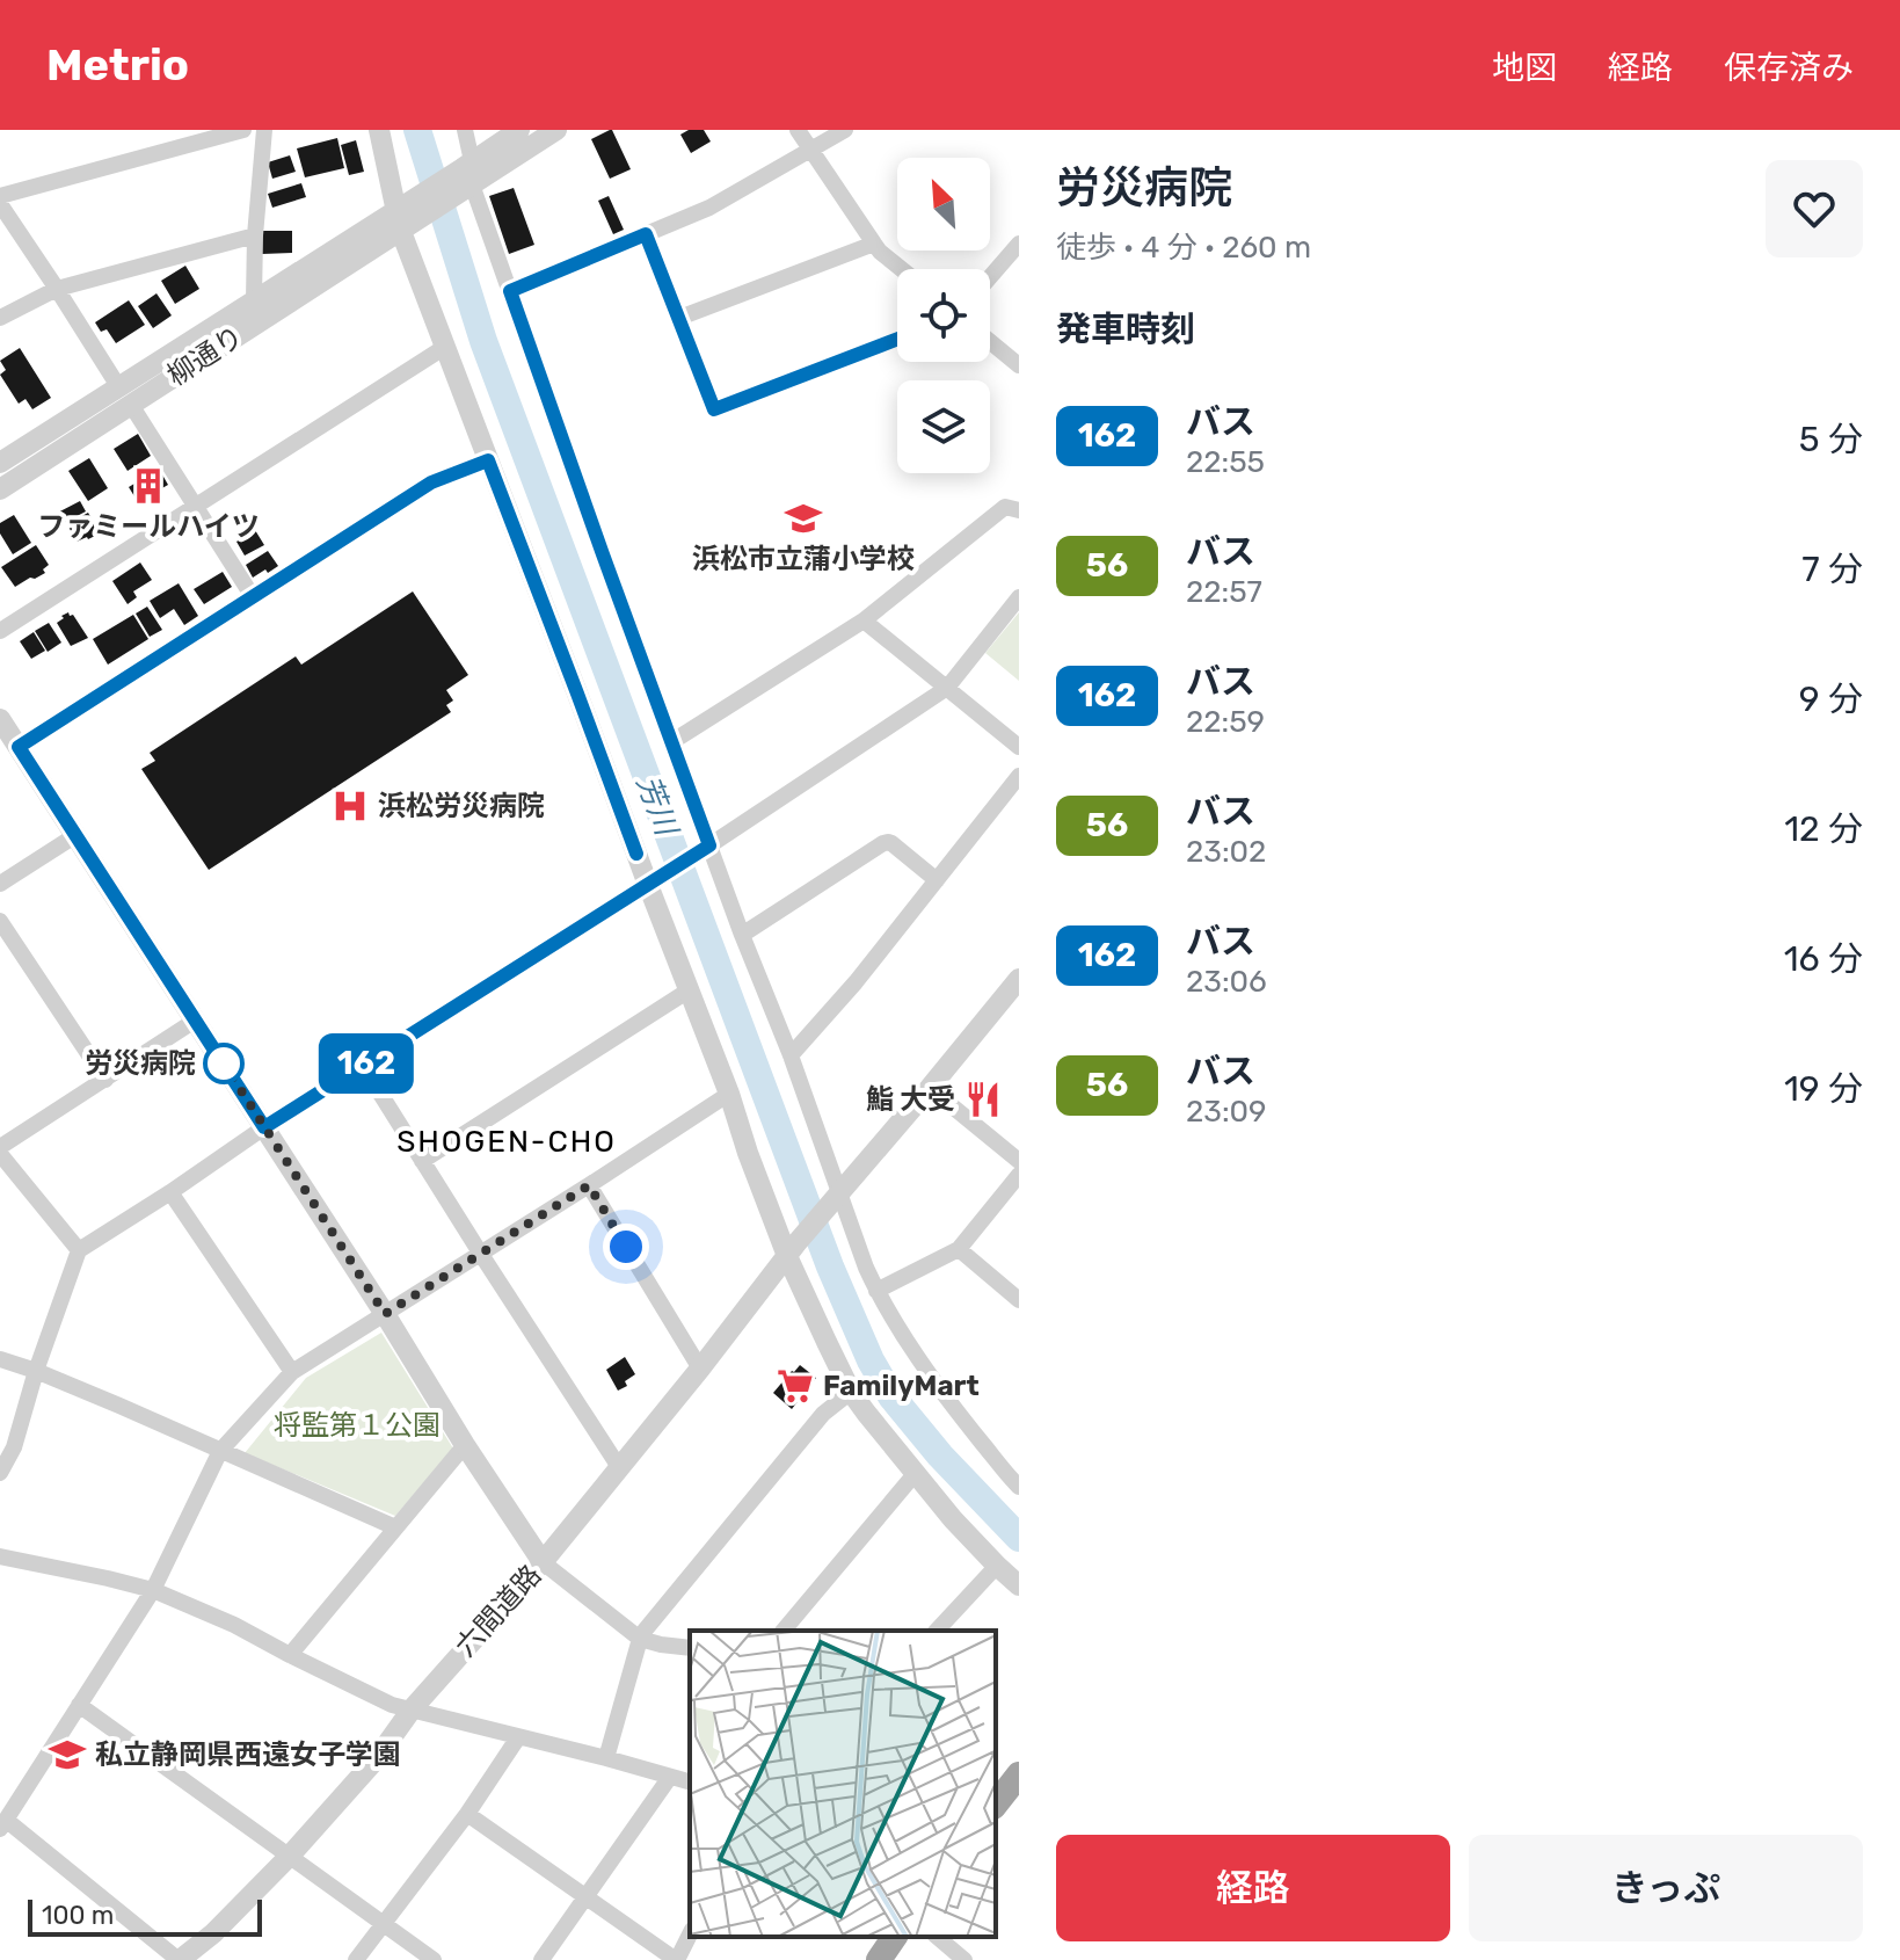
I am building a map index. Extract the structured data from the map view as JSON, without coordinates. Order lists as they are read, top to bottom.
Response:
{
  "streets": {
    "street": ["柳通り", "六間道路"]
  },
  "districts": ["SHOGEN-CHO"],
  "water": ["芳川"],
  "parks": ["将監第１公園"],
  "places": {
    "building": ["ファミールハイツ"],
    "school or university": ["浜松市立蒲小学校", "私立静岡県西遠女子学園"],
    "hospital": ["浜松労災病院"],
    "other": ["労災病院"],
    "restaurant": ["鮨 大受"],
    "supermarket": ["FamilyMart"]
  },
  "lines": ["bus line 162"],
  "scale_bar": "100 m",
  "north": "top left",
  "page": {
    "header": "Metrio",
    "nav": ["地図", "経路", "保存済み"],
    "on_map": "162",
    "heading": [
      ["労災病院", "徒歩 · 4 分 · 260 m"],
      "発車時刻"
    ],
    "list": [
      {
        "mark": "162",
        "name": "バス",
        "note": "22:55",
        "value": "5 分"
      },
      {
        "mark": "56",
        "name": "バス",
        "note": "22:57",
        "value": "7 分"
      },
      {
        "mark": "162",
        "name": "バス",
        "note": "22:59",
        "value": "9 分"
      },
      {
        "mark": "56",
        "name": "バス",
        "note": "23:02",
        "value": "12 分"
      },
      {
        "mark": "162",
        "name": "バス",
        "note": "23:06",
        "value": "16 分"
      },
      {
        "mark": "56",
        "name": "バス",
        "note": "23:09",
        "value": "19 分"
      }
    ],
    "buttons": ["経路", "きっぷ"],
    "scale": "100 m"
  }
}
